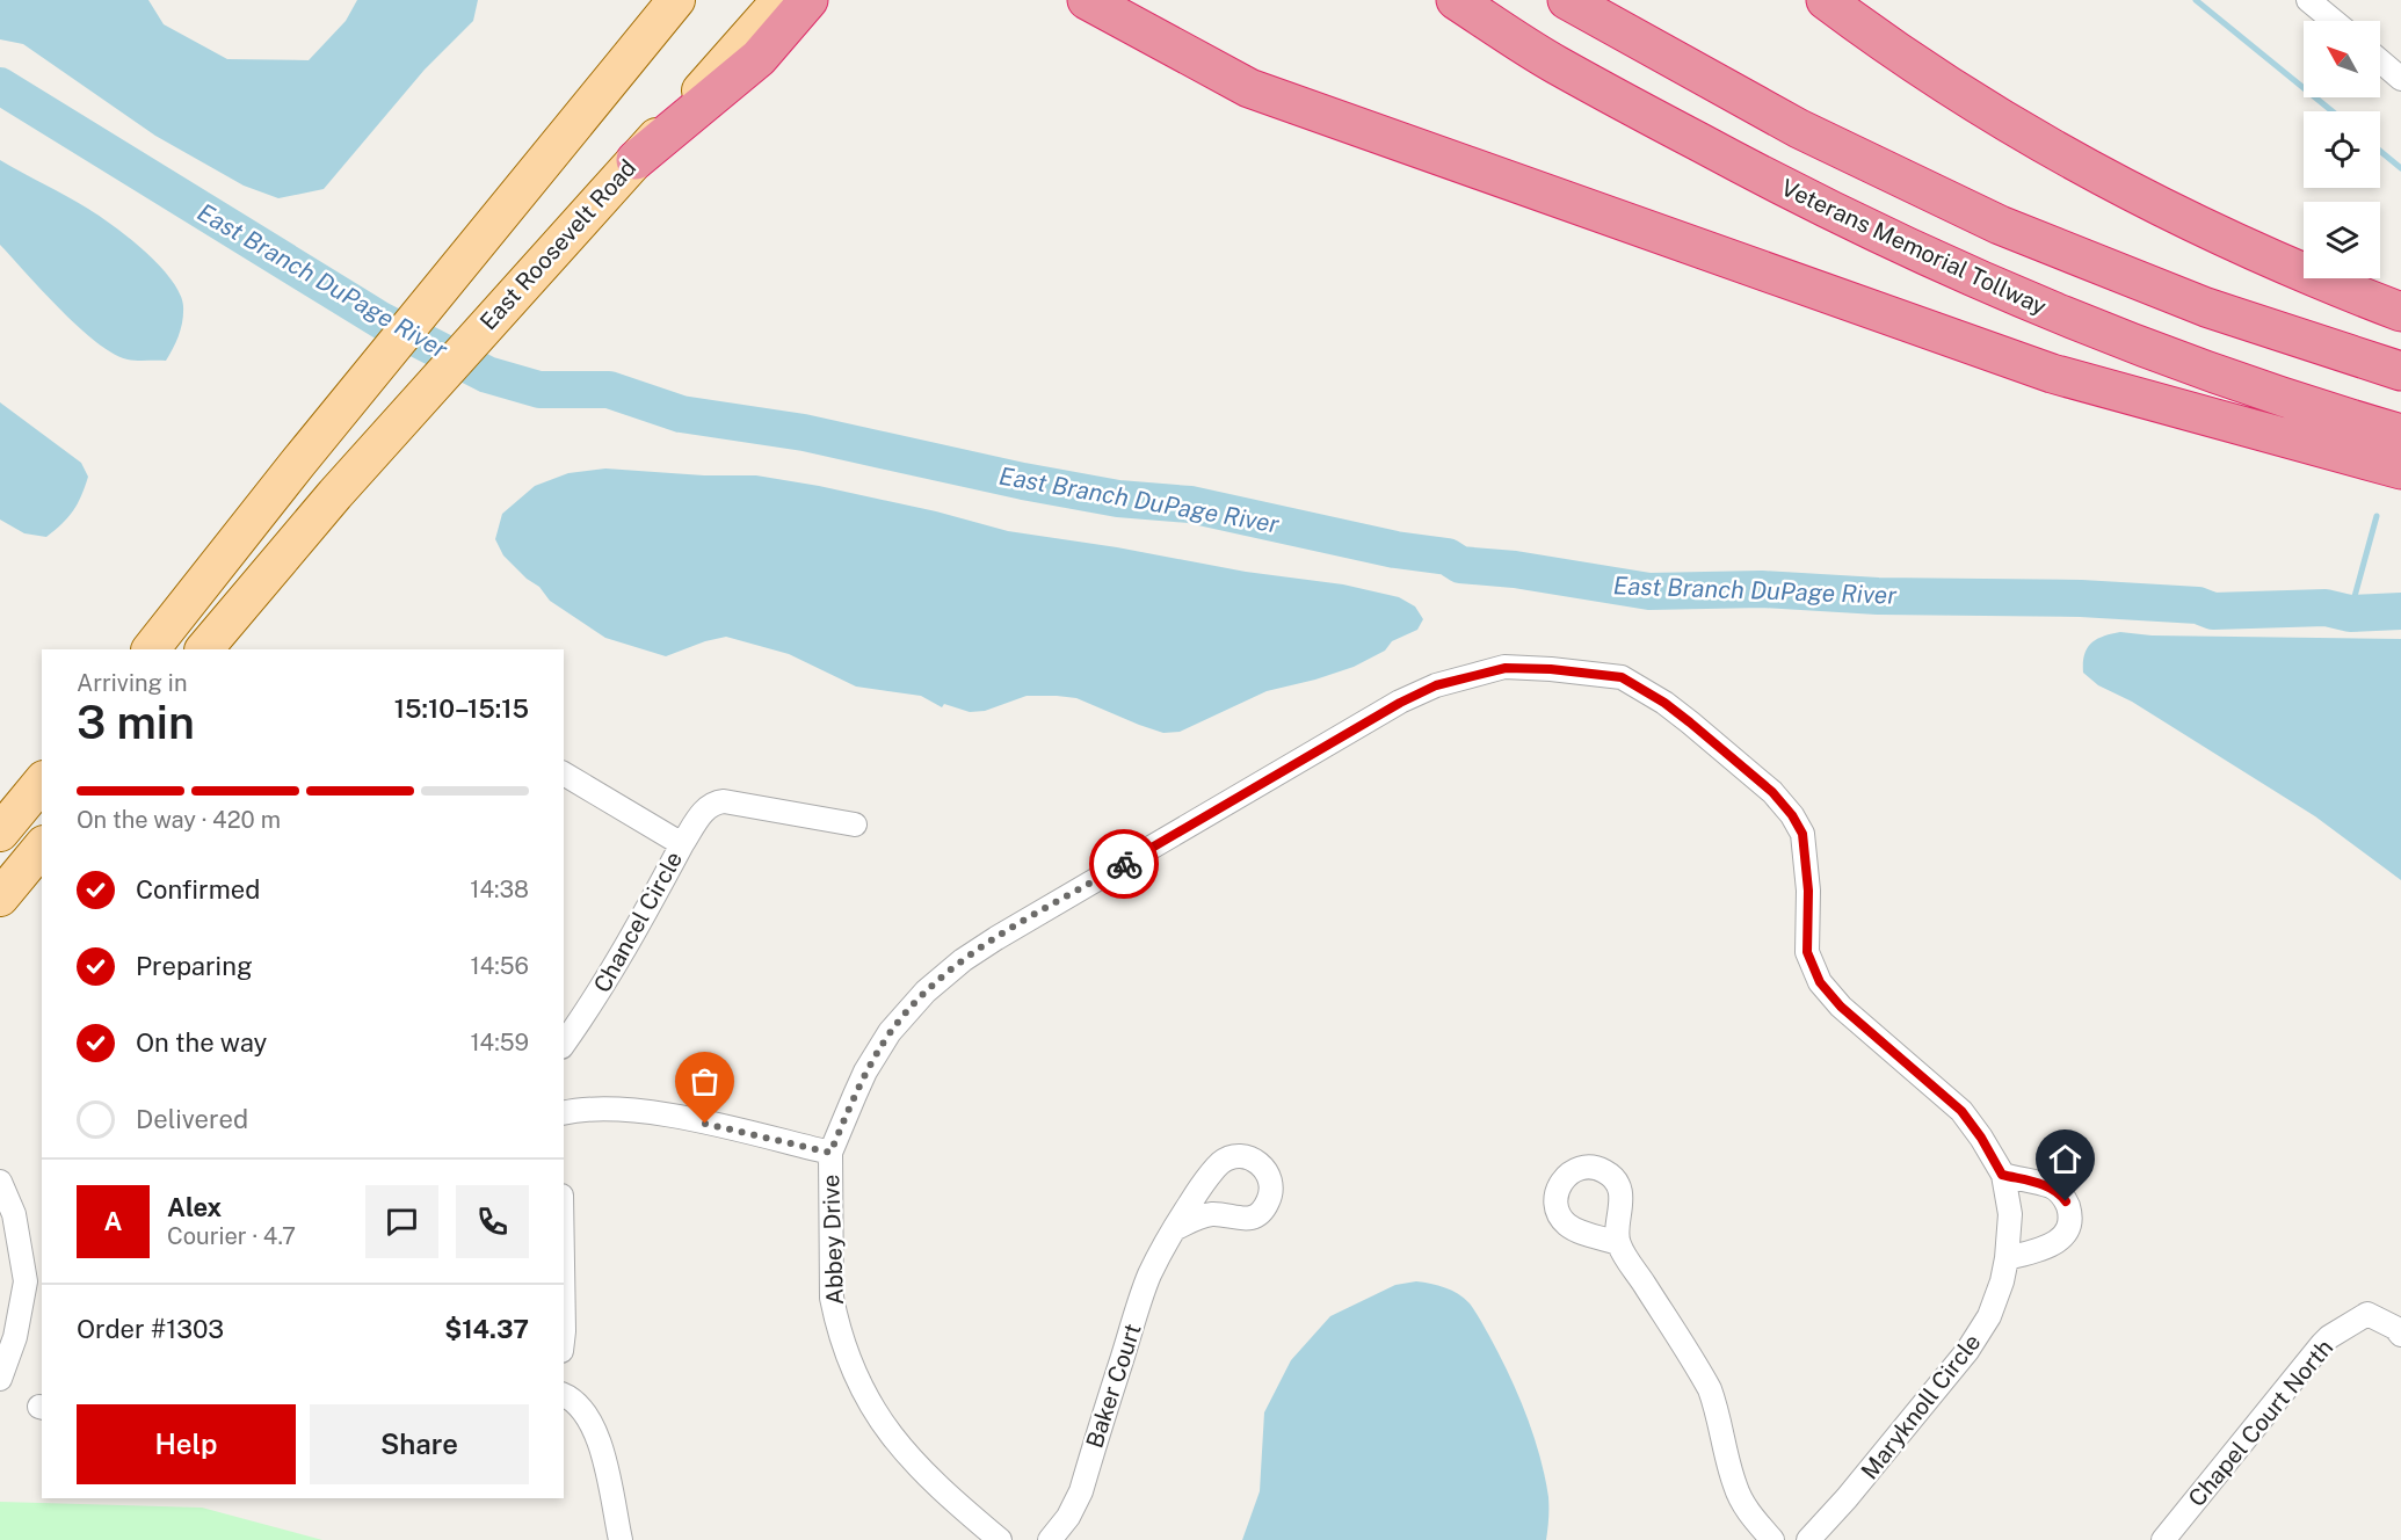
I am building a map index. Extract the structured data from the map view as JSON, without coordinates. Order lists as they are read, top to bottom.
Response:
{
  "streets": {
    "highway": ["Veterans Memorial Tollway"],
    "main road": ["East Roosevelt Road"],
    "street": [
      "Chancel Circle",
      "Abbey Drive",
      "Baker Court",
      "Maryknoll Circle",
      "Chapel Court North"
    ]
  },
  "crossings": [
    ["Abbey Drive", "Maryknoll Circle"]
  ],
  "water": ["East Branch DuPage River"],
  "north": "top left",
  "page": {
    "heading": ["3 min", "Arriving in", "15:10–15:15"],
    "panel": [
      "Alex",
      "Courier · 4.7",
      "Order #1303",
      "$14.37"
    ],
    "bar": "On the way · 420 m",
    "list": [
      ["Confirmed", "14:38"],
      ["Preparing", "14:56"],
      ["On the way", "14:59"],
      "Delivered"
    ],
    "round": "A",
    "buttons": ["Help", "Share"]
  }
}
